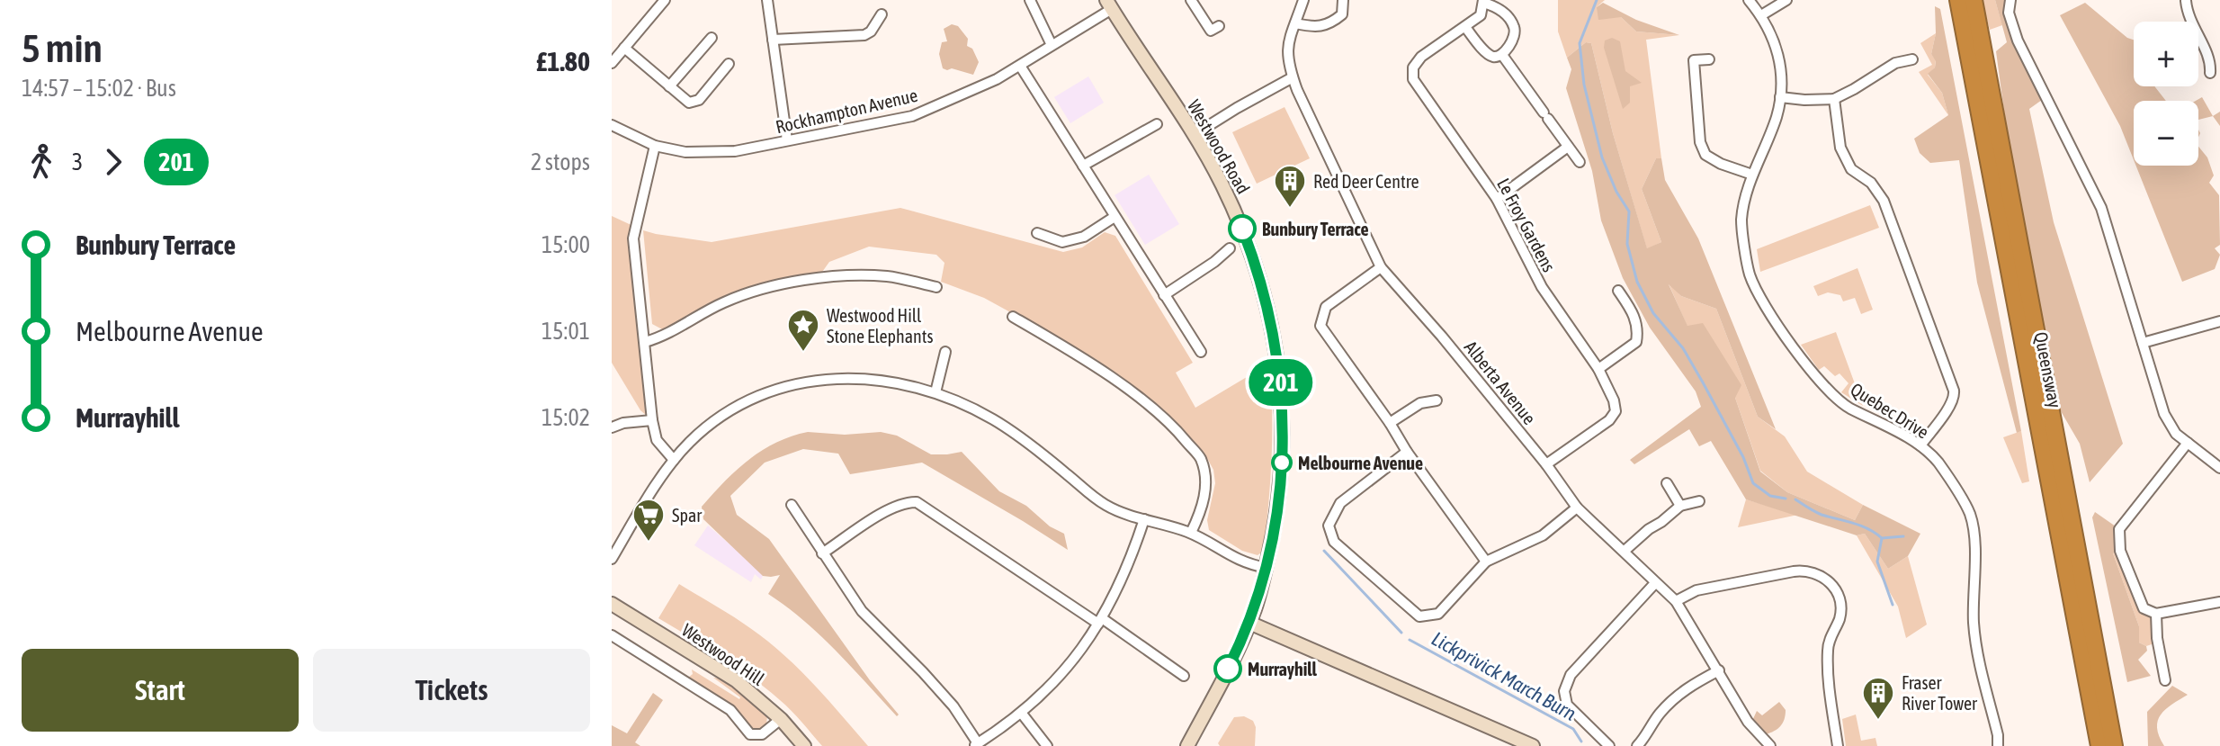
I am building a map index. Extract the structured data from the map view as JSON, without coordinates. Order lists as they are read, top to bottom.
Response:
{
  "streets": {
    "highway": ["Queensway"],
    "street": [
      "Rockhampton Avenue",
      "Westwood Road",
      "Le Froy Gardens",
      "Alberta Avenue",
      "Quebec Drive",
      "Westwood Hill"
    ]
  },
  "crossings": [
    ["Rockhampton Avenue", "Westwood Road"],
    ["Le Froy Gardens", "Alberta Avenue"]
  ],
  "water": ["Lickprivick March Burn"],
  "places": {
    "building": ["Red Deer Centre", "Fraser River Tower"],
    "other": ["Bunbury Terrace", "Melbourne Avenue", "Murrayhill"],
    "place": ["Westwood Hill Stone Elephants"],
    "supermarket": ["Spar"]
  },
  "lines": ["bus line 201"],
  "page": {
    "heading": ["5 min", "14:57 – 15:02 · Bus", "£1.80"],
    "on_map": "201",
    "map_buttons": ["+", "−"],
    "legs": ["3", "201", "2 stops"],
    "list": [
      {
        "name": "Bunbury Terrace",
        "value": "15:00"
      },
      {
        "name": "Melbourne Avenue",
        "value": "15:01"
      },
      {
        "name": "Murrayhill",
        "value": "15:02"
      }
    ],
    "buttons": ["Start", "Tickets"]
  }
}
